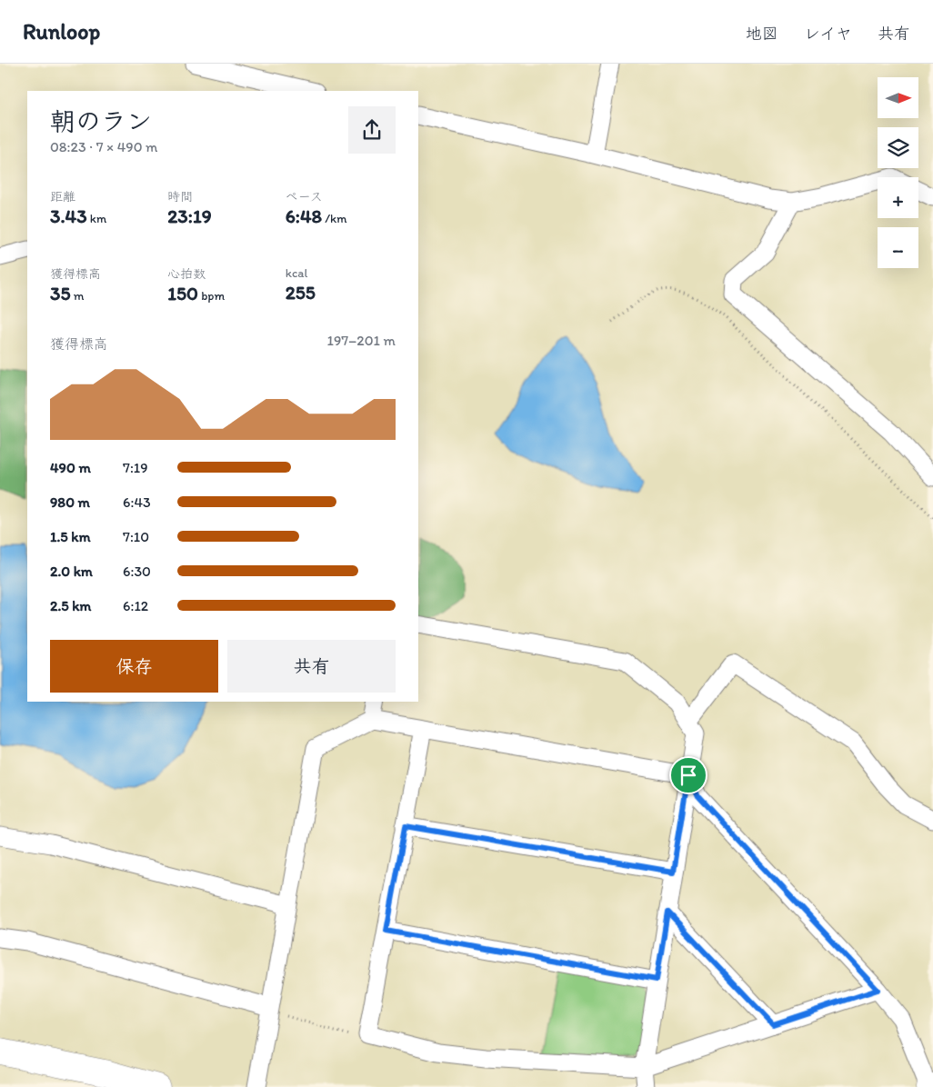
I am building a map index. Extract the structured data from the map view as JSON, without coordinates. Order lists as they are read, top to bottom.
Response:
{
  "north": "right",
  "page": {
    "header": "Runloop",
    "nav": ["地図", "レイヤ", "共有"],
    "map_buttons": ["+", "−"],
    "heading": ["朝のラン", "08:23 · 7 × 490 m"],
    "stats": [
      ["距離", "3.43 km"],
      ["時間", "23:19"],
      ["ペース", "6:48 /km"],
      ["獲得標高", "35 m"],
      ["心拍数", "150 bpm"],
      ["kcal", "255"]
    ],
    "chart": ["獲得標高", "197–201 m"],
    "list": [
      {
        "name": "490 m",
        "note": "7:19"
      },
      {
        "name": "980 m",
        "note": "6:43"
      },
      {
        "name": "1.5 km",
        "note": "7:10"
      },
      {
        "name": "2.0 km",
        "note": "6:30"
      },
      {
        "name": "2.5 km",
        "note": "6:12"
      }
    ],
    "buttons": ["保存", "共有"]
  }
}
